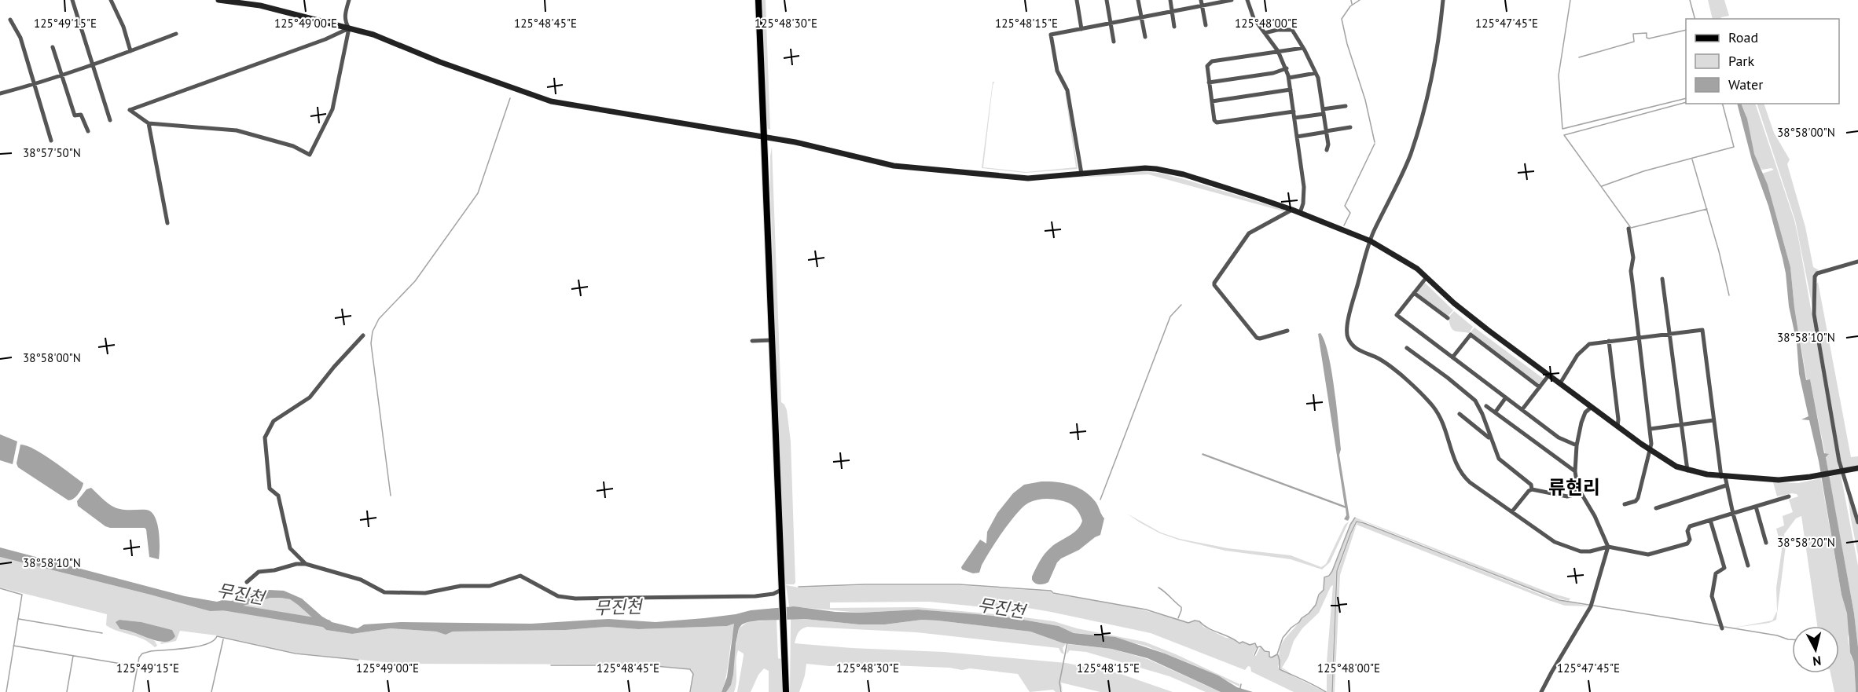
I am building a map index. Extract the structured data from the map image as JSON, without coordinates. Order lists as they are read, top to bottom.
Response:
{
  "districts": ["류현리"],
  "water": ["무진천"],
  "legend": ["Road", "Park", "Water"],
  "north": "bottom",
  "coordinates": [
    "125°49'15\"E",
    "125°49'00\"E",
    "125°48'45\"E",
    "125°48'30\"E",
    "125°48'15\"E",
    "125°48'00\"E",
    "125°47'45\"E",
    "38°58'00\"N",
    "38°57'50\"N",
    "38°58'10\"N",
    "38°58'20\"N"
  ]
}
